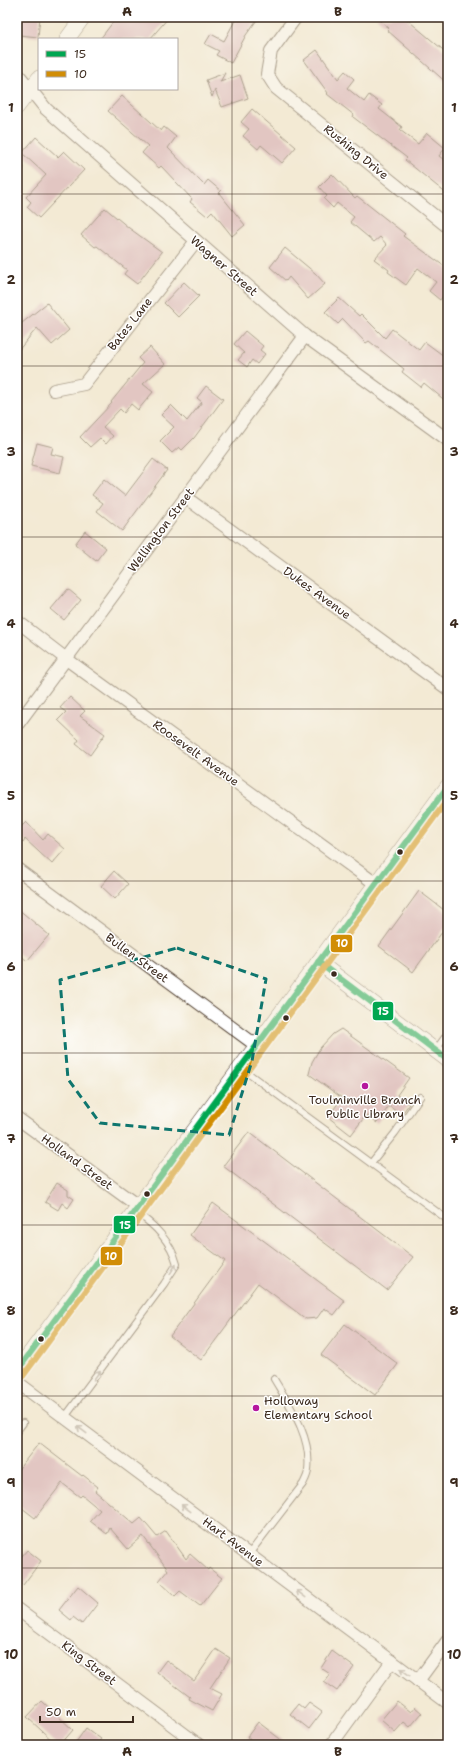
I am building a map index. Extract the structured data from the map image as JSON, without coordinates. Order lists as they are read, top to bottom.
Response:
{
  "streets": {
    "street": [
      "Rushing Drive",
      "Wagner Street",
      "Bates Lane",
      "Wellington Street",
      "Dukes Avenue",
      "Roosevelt Avenue",
      "Bullen Street",
      "Holland Street",
      "Hart Avenue",
      "King Street"
    ]
  },
  "crossings": [
    ["Wagner Street", "Bates Lane"],
    ["Wagner Street", "Wellington Street"],
    ["Wellington Street", "Dukes Avenue"],
    ["Wellington Street", "Roosevelt Avenue"]
  ],
  "one_way": ["Hart Avenue"],
  "places": ["Toulminville Branch Public Library", "Holloway Elementary School"],
  "lines": ["transit line 15", "transit line 10"],
  "legend": ["15", "10"],
  "scale_bar": "50 m",
  "grid": {
    "columns": ["A", "B"],
    "rows": [
      "1",
      "2",
      "3",
      "4",
      "5",
      "6",
      "7",
      "8",
      "9",
      "10"
    ]
  }
}
